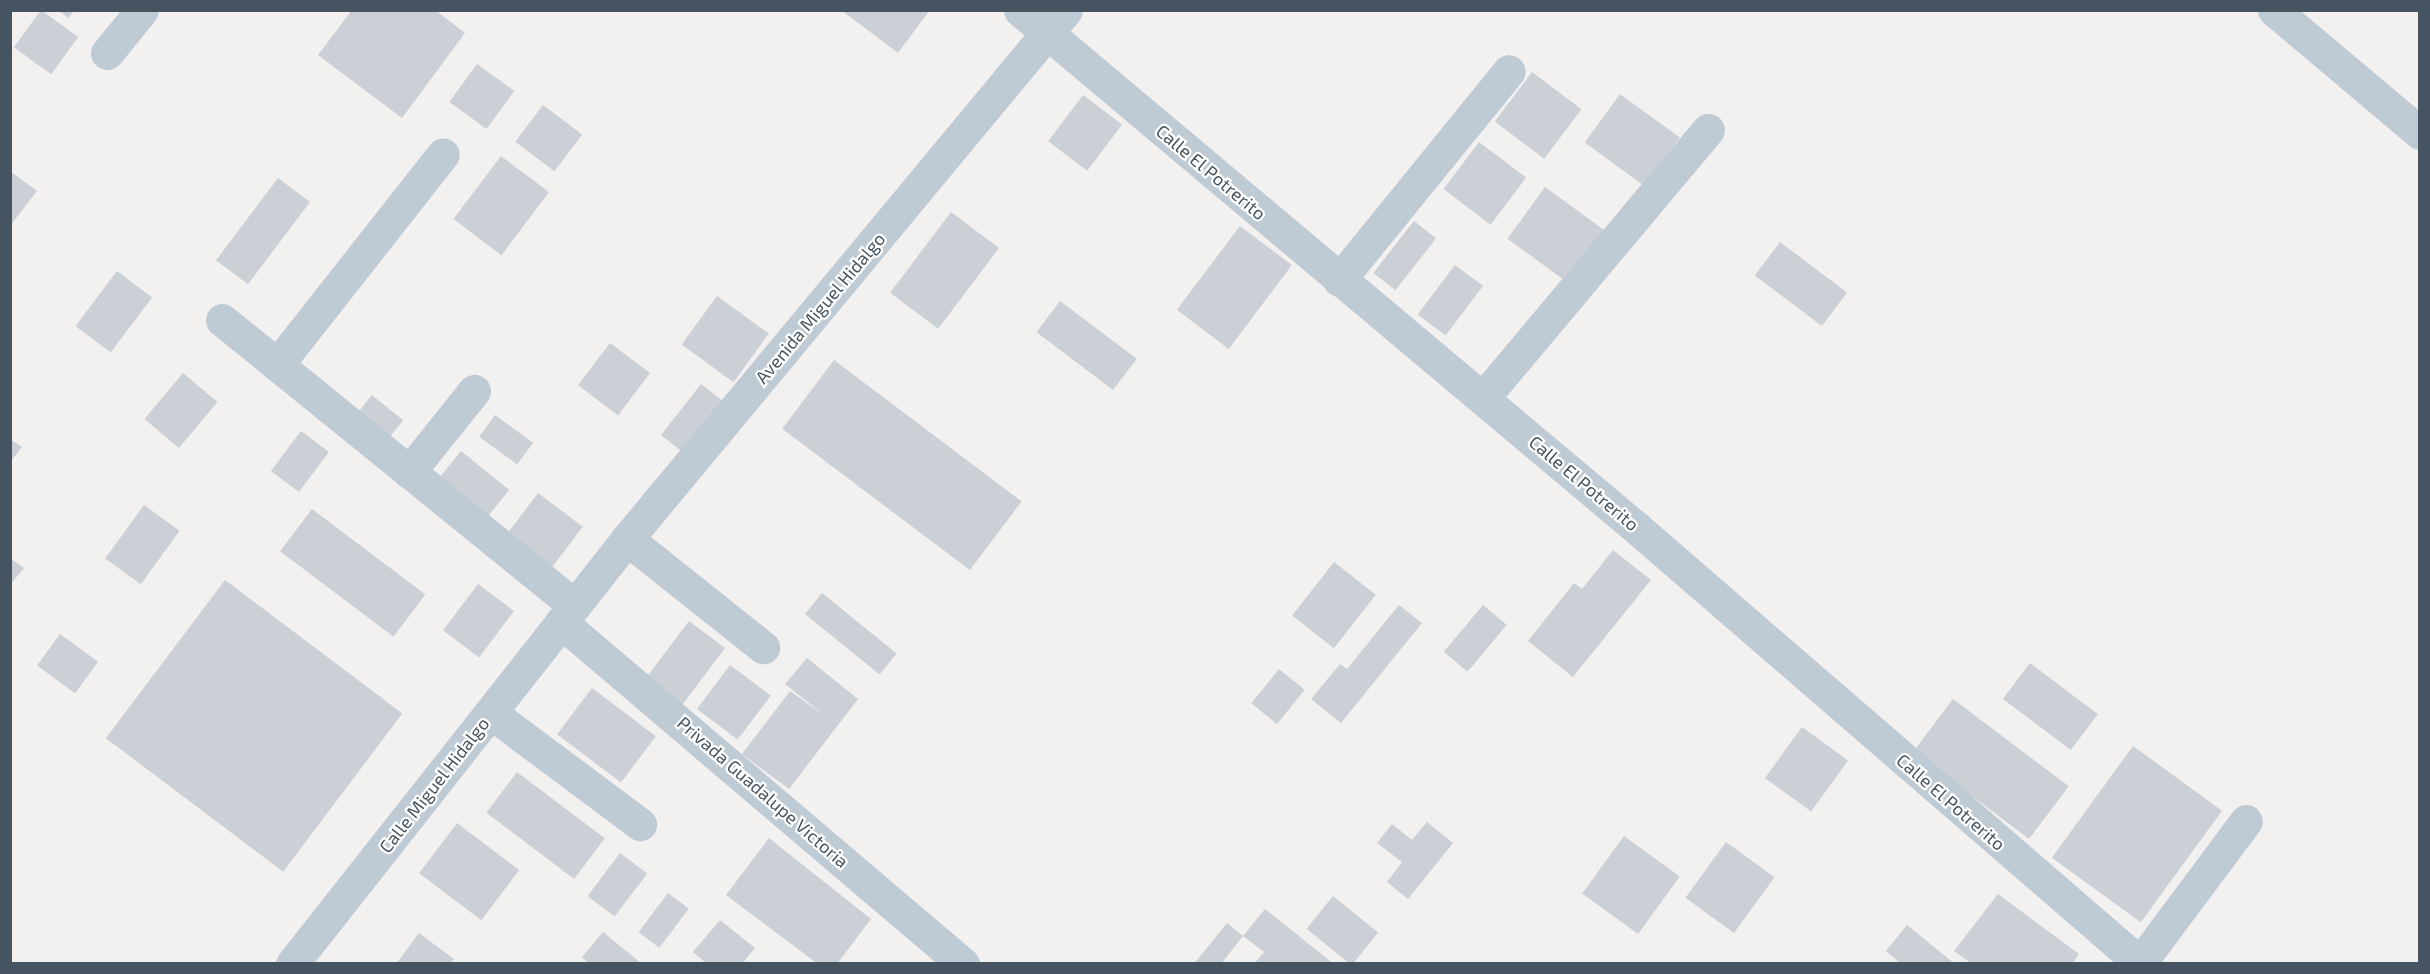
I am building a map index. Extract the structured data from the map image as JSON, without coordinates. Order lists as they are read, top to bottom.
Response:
{
  "streets": {
    "street": [
      "Calle El Potrerito",
      "Avenida Miguel Hidalgo",
      "Calle Miguel Hidalgo",
      "Privada Guadalupe Victoria"
    ]
  },
  "crossings": [
    ["Calle El Potrerito", "Avenida Miguel Hidalgo"],
    ["Avenida Miguel Hidalgo", "Calle Miguel Hidalgo"],
    ["Avenida Miguel Hidalgo", "Privada Guadalupe Victoria"],
    ["Calle Miguel Hidalgo", "Privada Guadalupe Victoria"]
  ]
}
